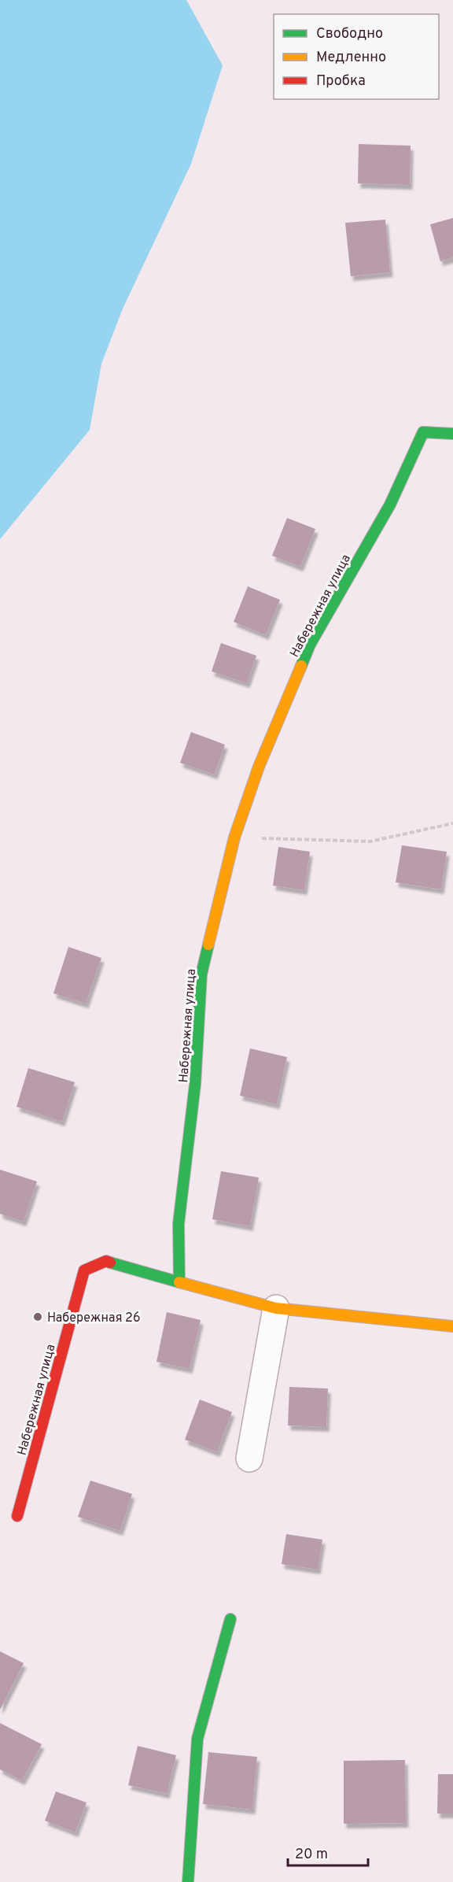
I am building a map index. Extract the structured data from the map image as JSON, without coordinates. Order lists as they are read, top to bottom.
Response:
{
  "streets": {
    "street": ["Набережная улица"]
  },
  "places": ["Набережная 26"],
  "legend": ["Свободно", "Медленно", "Пробка"],
  "scale_bar": "20 m"
}
